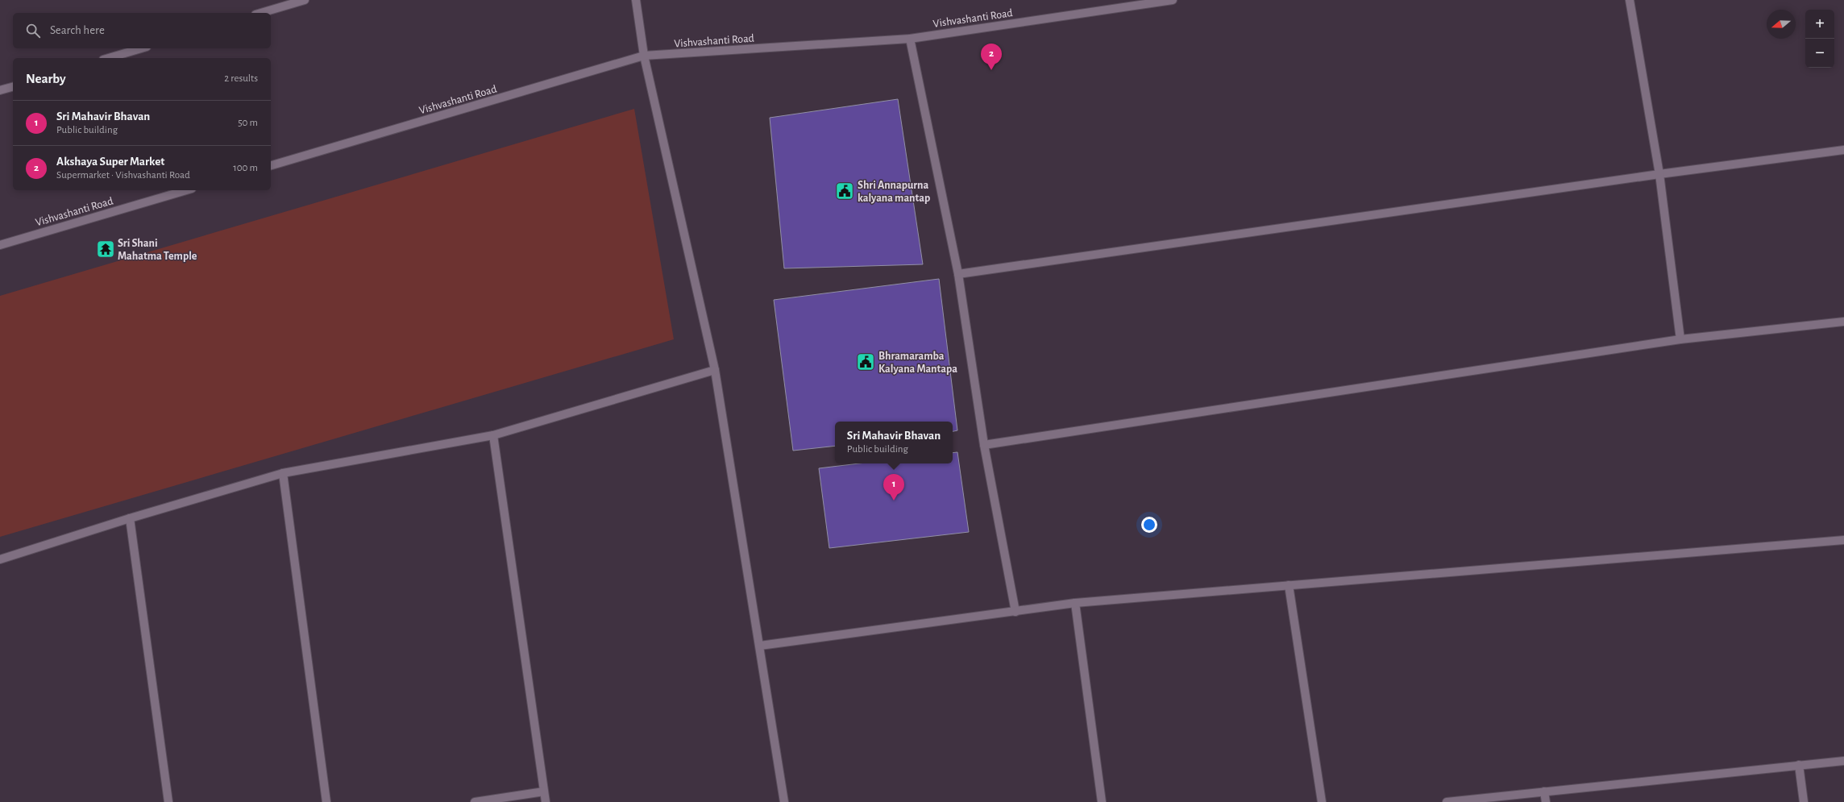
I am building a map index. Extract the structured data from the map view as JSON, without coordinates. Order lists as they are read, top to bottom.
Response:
{
  "streets": {
    "street": ["Vishvashanti Road"]
  },
  "places": {
    "public building": ["Shri Annapurna kalyana mantap", "Bhramaramba Kalyana Mantapa"],
    "temple": ["Sri Shani Mahatma Temple"]
  },
  "north": "left",
  "page": {
    "map_buttons": ["+", "−"],
    "search": "Search here",
    "pins": ["2", "1"],
    "heading": ["Nearby", "2 results"],
    "list": [
      {
        "mark": "1",
        "name": "Sri Mahavir Bhavan",
        "note": "Public building",
        "value": "50 m"
      },
      {
        "mark": "2",
        "name": "Akshaya Super Market",
        "note": "Supermarket · Vishvashanti Road",
        "value": "100 m"
      }
    ],
    "popup": ["Sri Mahavir Bhavan", "Public building"]
  }
}
